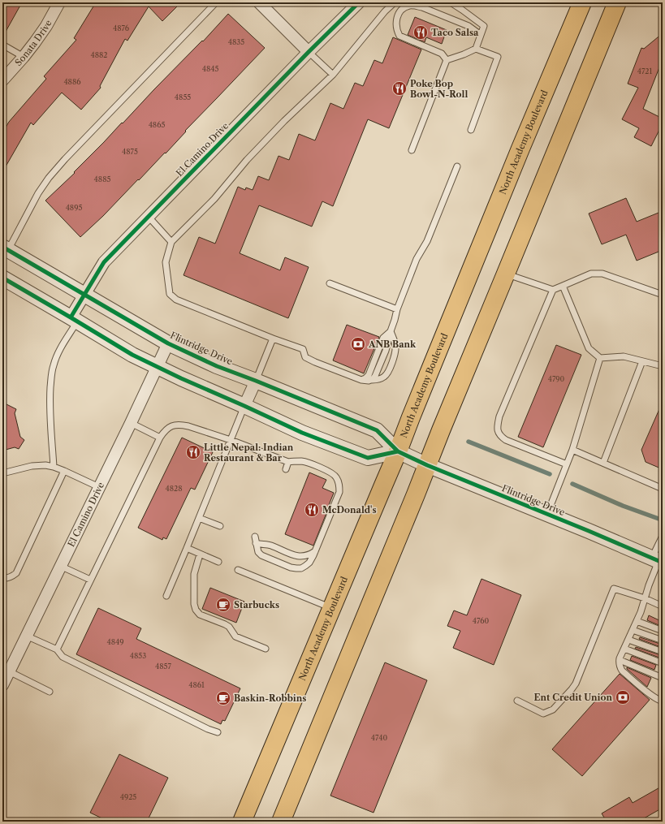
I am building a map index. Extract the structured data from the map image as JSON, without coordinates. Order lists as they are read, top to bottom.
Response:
{
  "streets": {
    "highway": ["North Academy Boulevard"],
    "street": ["Sonata Drive", "El Camino Drive", "Flintridge Drive"]
  },
  "crossings": [
    ["North Academy Boulevard", "Flintridge Drive"],
    ["El Camino Drive", "Flintridge Drive"]
  ],
  "places": {
    "restaurant": [
      "Taco Salsa",
      "Poke Bop Bowl-N-Roll",
      "Little Nepal: Indian Restaurant & Bar",
      "McDonald's"
    ],
    "bank": ["ANB Bank", "Ent Credit Union"],
    "cafe": ["Starbucks", "Baskin-Robbins"]
  },
  "house_numbers": [
    "4876",
    "4835",
    "4882",
    "4845",
    "4721",
    "4886",
    "4855",
    "4865",
    "4875",
    "4885",
    "4895",
    "4790",
    "4828",
    "4760",
    "4849",
    "4853",
    "4857",
    "4861",
    "4740",
    "4925"
  ]
}
